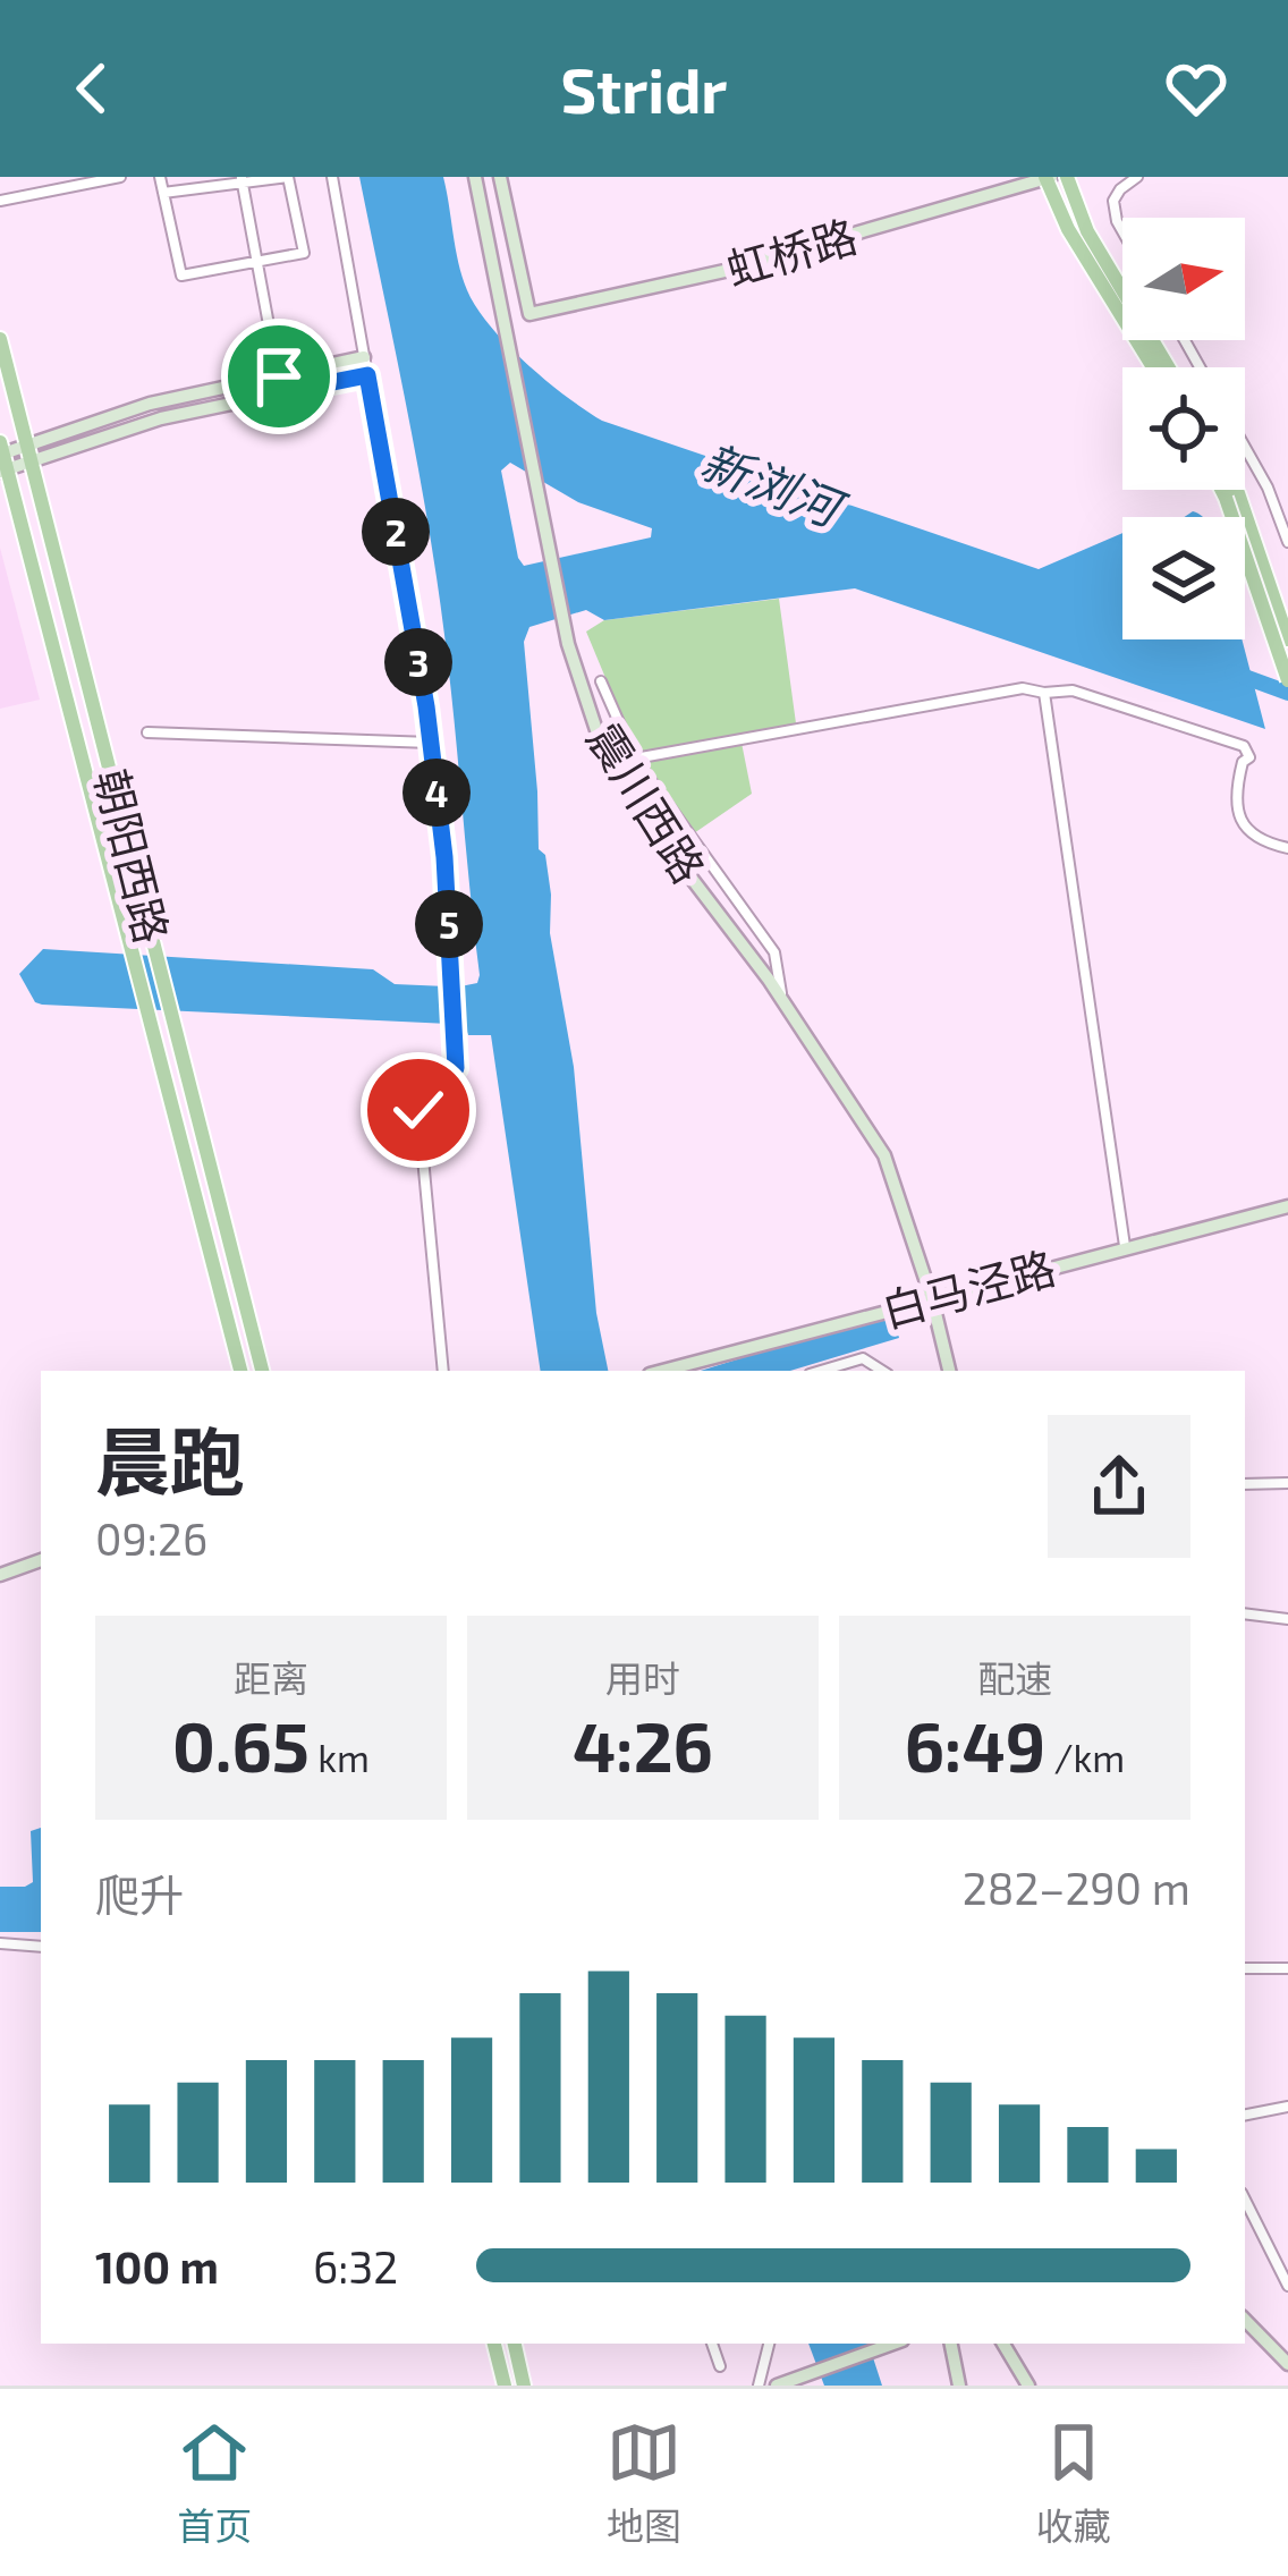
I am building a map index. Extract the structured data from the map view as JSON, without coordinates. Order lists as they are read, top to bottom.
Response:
{
  "streets": {
    "main road": [
      "虹桥路",
      "震川西路",
      "朝阳西路",
      "白马泾路"
    ]
  },
  "crossings": [
    ["震川西路", "白马泾路"]
  ],
  "water": ["新浏河"],
  "north": "right",
  "page": {
    "header": "Stridr",
    "pins": [
      "2",
      "3",
      "4",
      "5"
    ],
    "heading": ["晨跑", "09:26"],
    "stats": [
      ["距离", "0.65 km"],
      ["用时", "4:26"],
      ["配速", "6:49 /km"]
    ],
    "chart": ["爬升", "282–290 m"],
    "list": [
      {
        "name": "100 m",
        "note": "6:32"
      }
    ],
    "tabs": ["首页", "地图", "收藏"]
  }
}
